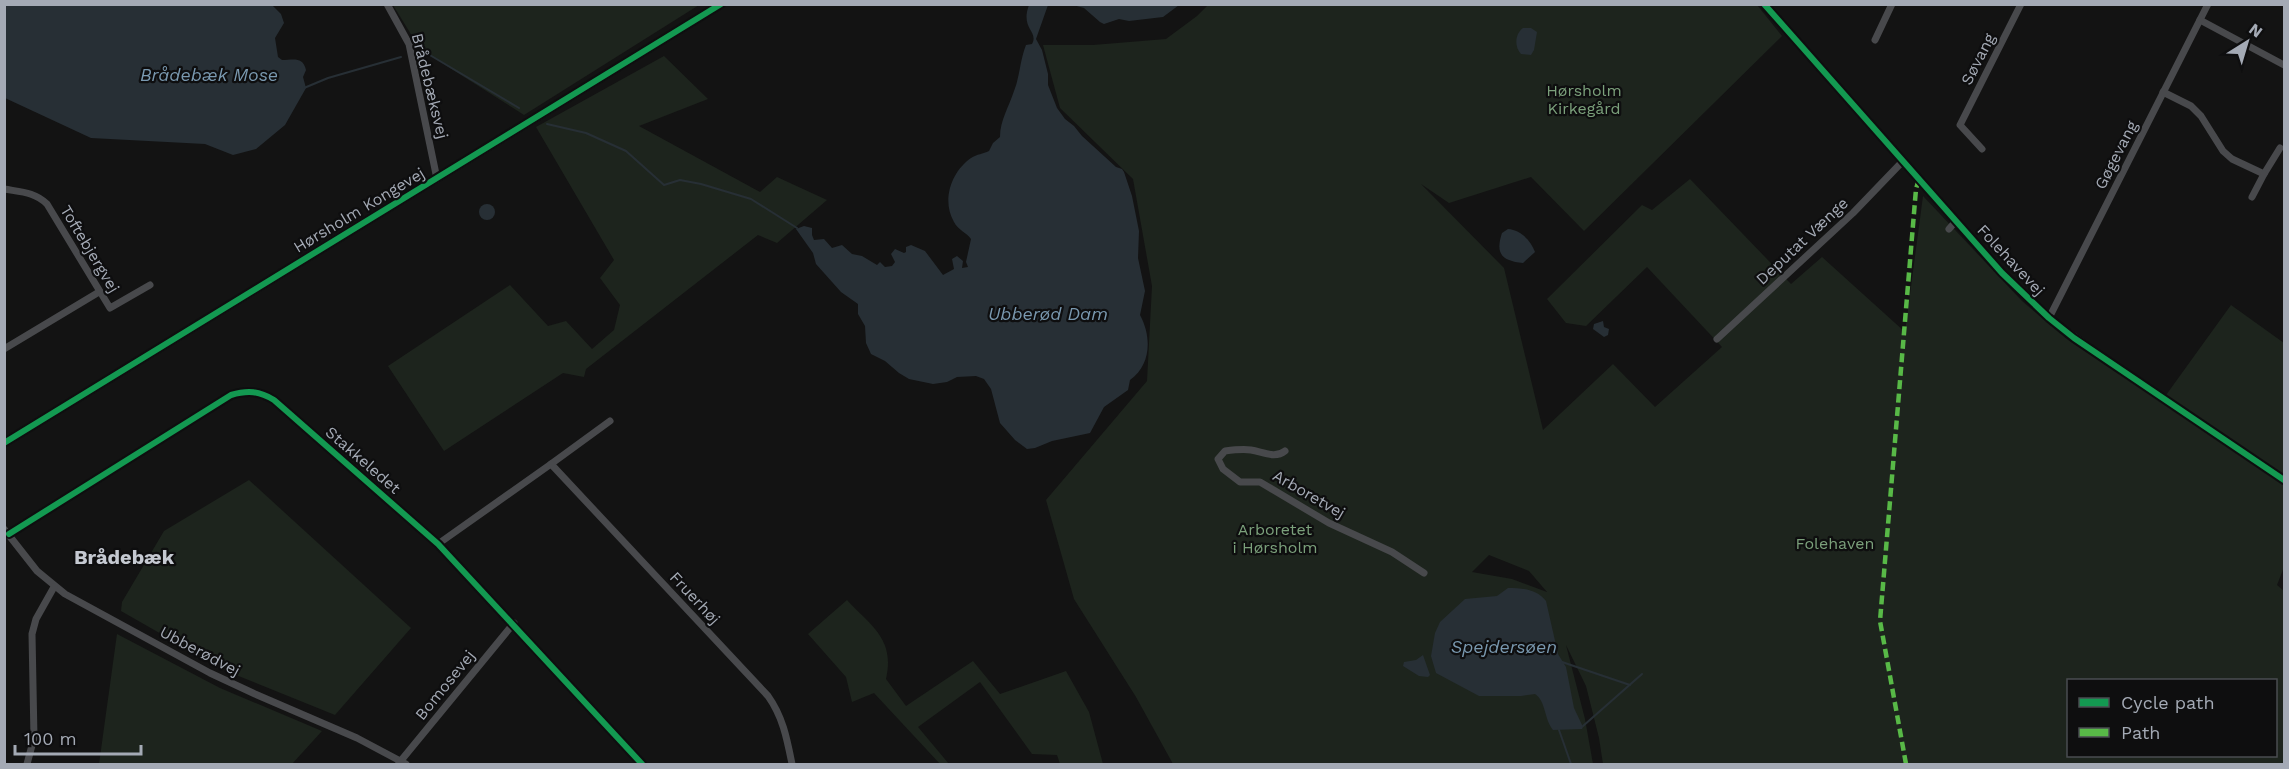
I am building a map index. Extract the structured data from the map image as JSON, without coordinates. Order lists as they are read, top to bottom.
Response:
{
  "streets": {
    "main road": ["Hørsholm Kongevej", "Folehavevej"],
    "street": [
      "Søvang",
      "Brådebæksvej",
      "Gøgevang",
      "Deputat Vænge",
      "Toftebjergvej",
      "Stakkeledet",
      "Arboretvej",
      "Fruerhøj",
      "Ubberødvej",
      "Bomosevej"
    ]
  },
  "crossings": [
    ["Brådebæksvej", "Hørsholm Kongevej"],
    ["Gøgevang", "Folehavevej"],
    ["Deputat Vænge", "Folehavevej"],
    ["Stakkeledet", "Ubberødvej"],
    ["Stakkeledet", "Bomosevej"],
    ["Ubberødvej", "Bomosevej"]
  ],
  "districts": ["Brådebæk"],
  "water": ["Brådebæk Mose", "Ubberød Dam", "Spejdersøen"],
  "parks": ["Hørsholm Kirkegård", "Arboretet i Hørsholm", "Folehaven"],
  "legend": ["Cycle path", "Path"],
  "scale_bar": "100 m",
  "north": "top right"
}
